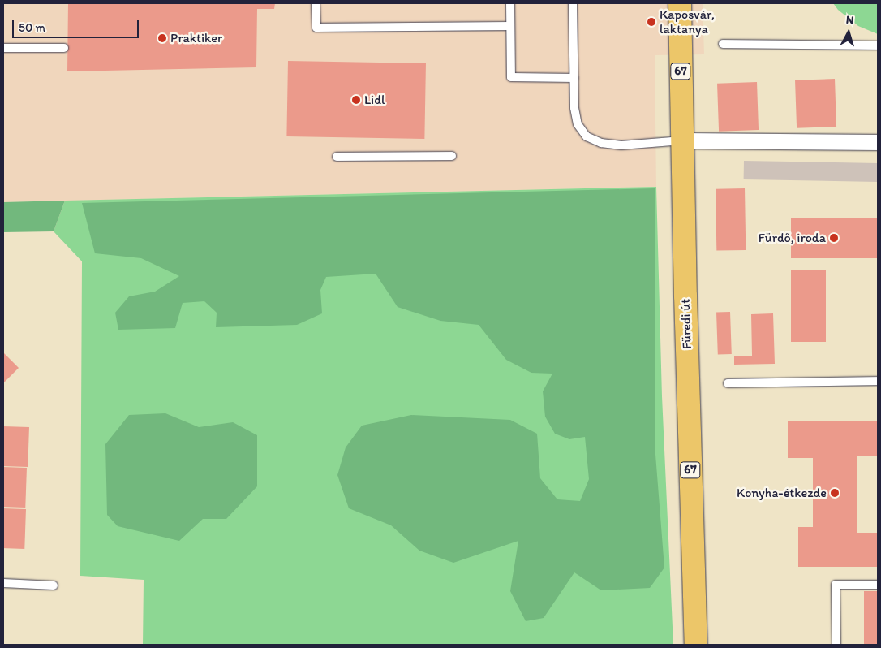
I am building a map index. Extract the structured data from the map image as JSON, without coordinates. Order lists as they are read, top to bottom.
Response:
{
  "streets": {
    "main road": ["67", "Füredi út"]
  },
  "places": [
    "Kaposvár, laktanya",
    "Praktiker",
    "Lidl",
    "Fürdő, iroda",
    "Konyha-étkezde"
  ],
  "scale_bar": "50 m",
  "north": "top"
}
